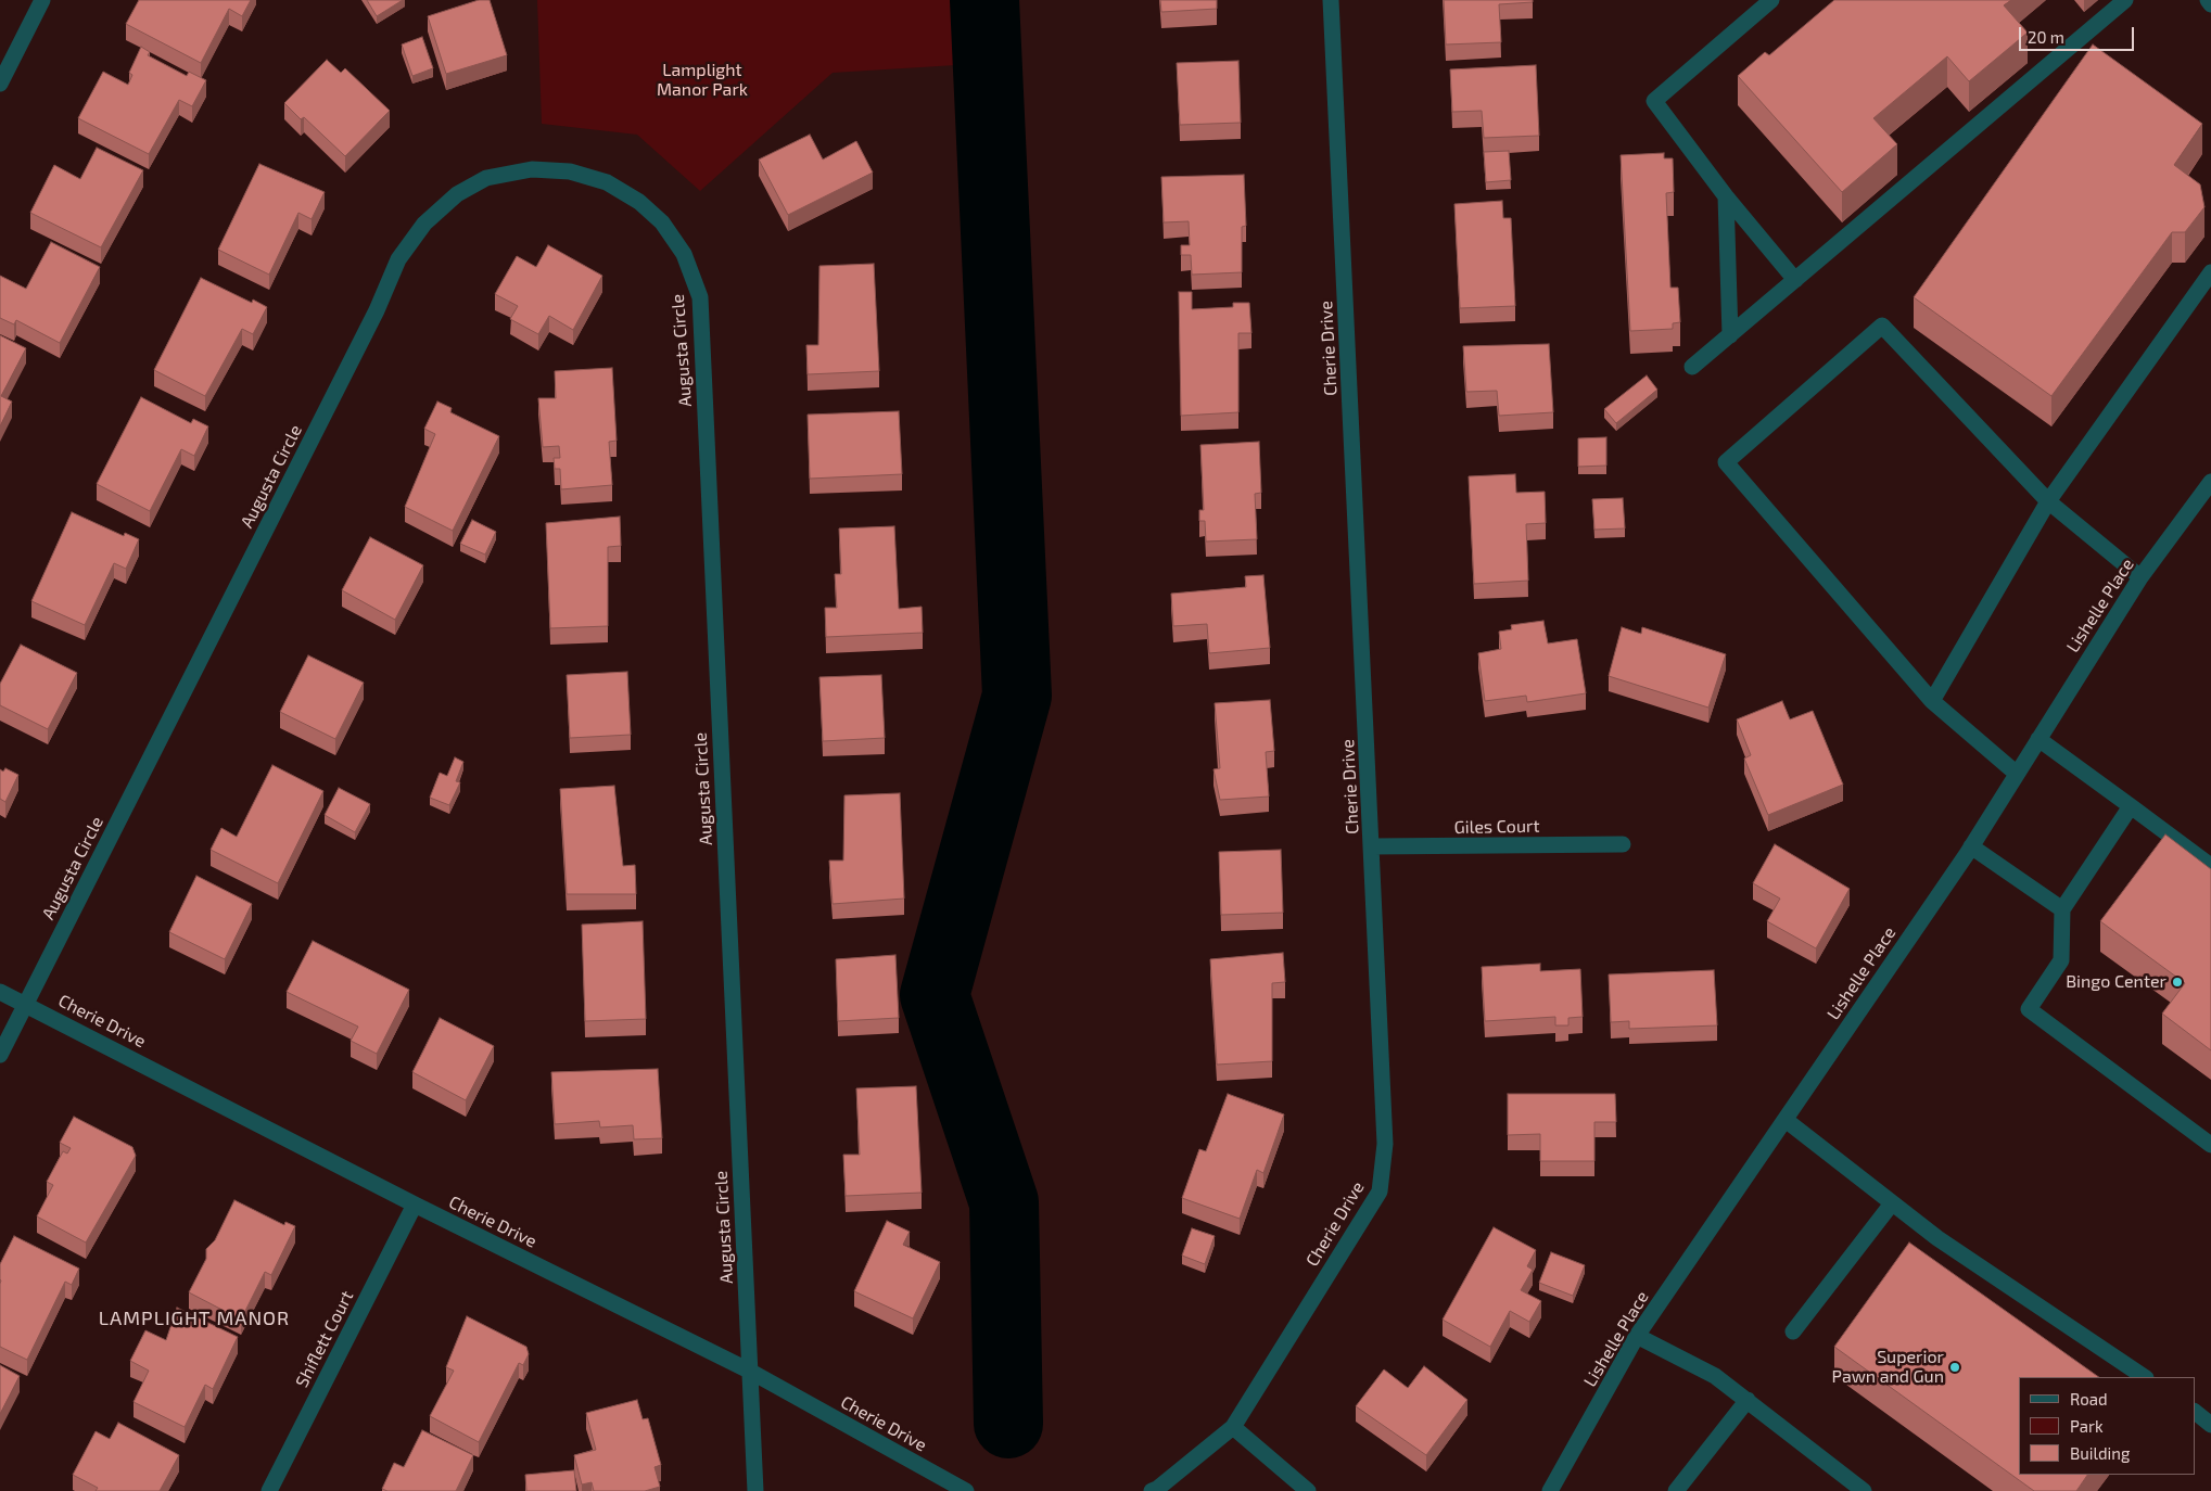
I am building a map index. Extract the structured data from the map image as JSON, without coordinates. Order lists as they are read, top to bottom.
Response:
{
  "streets": {
    "street": [
      "Cherie Drive",
      "Augusta Circle",
      "Lishelle Place",
      "Giles Court",
      "Shiflett Court"
    ]
  },
  "crossings": [
    ["Cherie Drive", "Augusta Circle"],
    ["Cherie Drive", "Giles Court"],
    ["Cherie Drive", "Shiflett Court"]
  ],
  "districts": ["LAMPLIGHT MANOR"],
  "parks": ["Lamplight Manor Park"],
  "places": ["Bingo Center", "Superior Pawn and Gun"],
  "legend": ["Road", "Park", "Building"],
  "scale_bar": "20 m"
}
